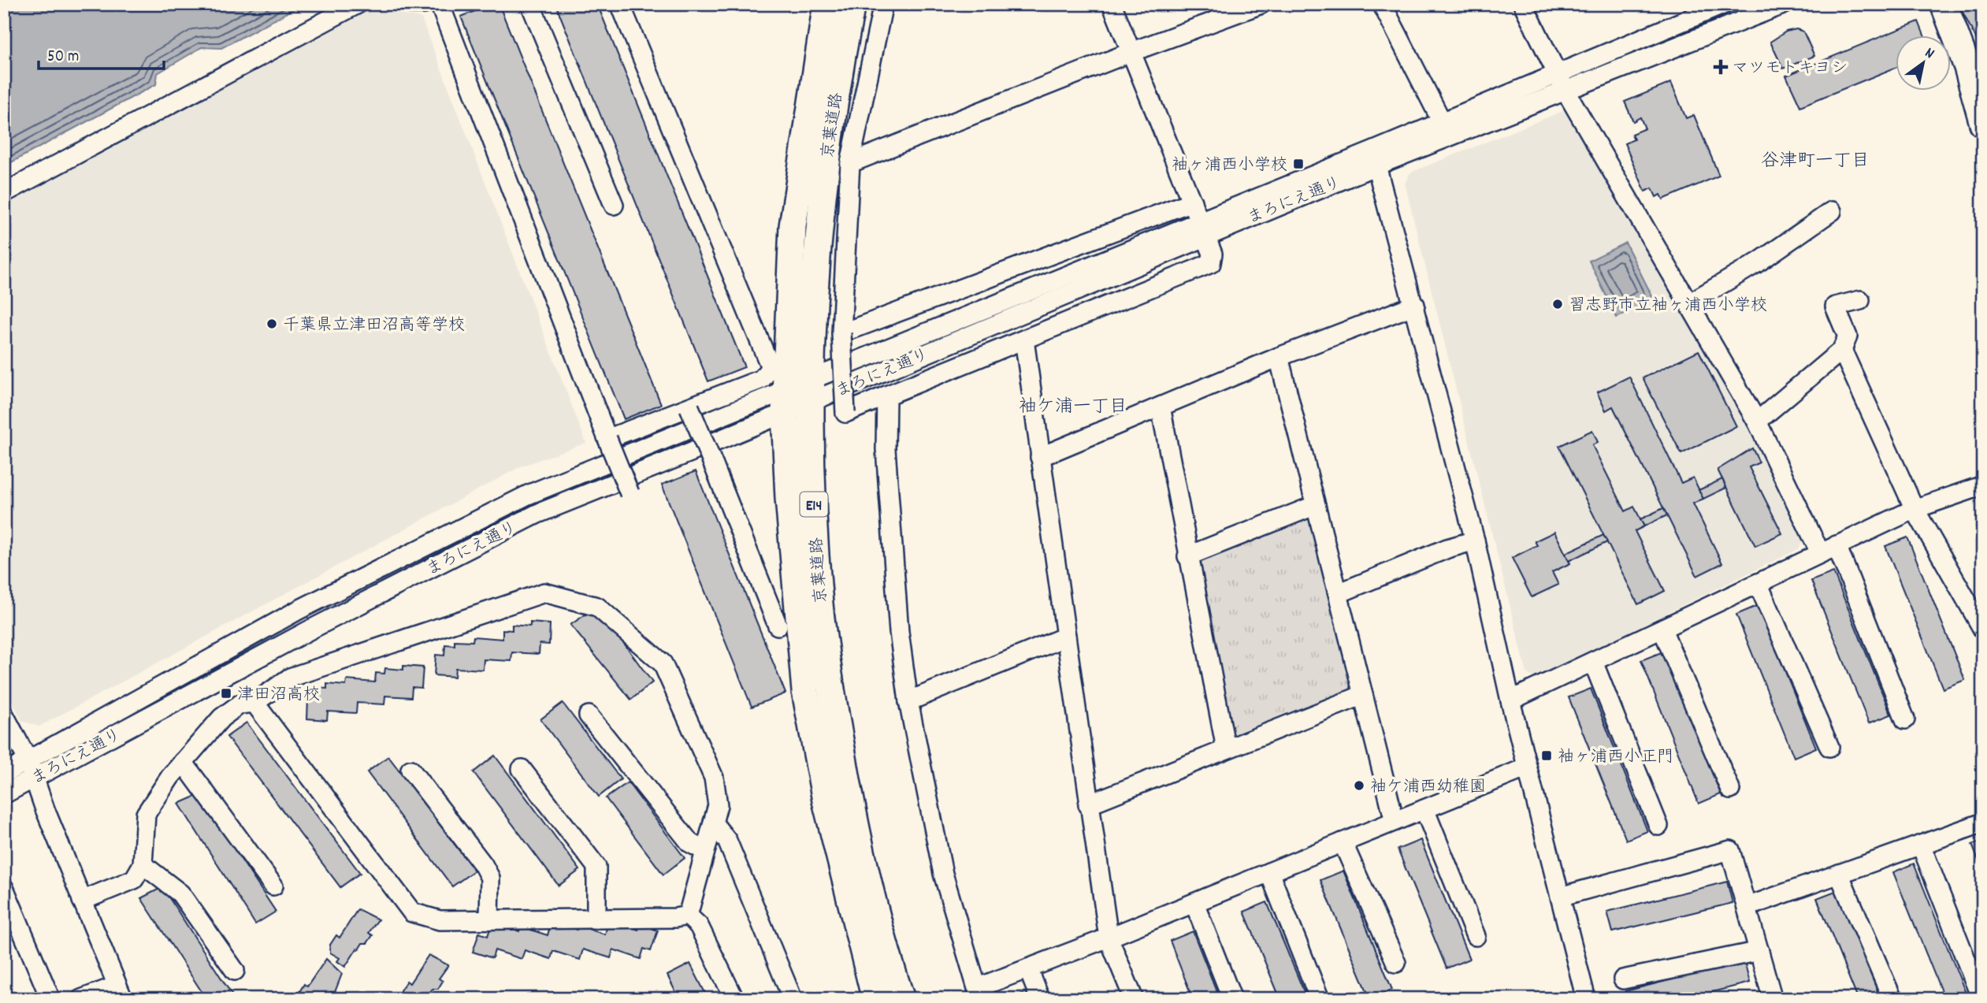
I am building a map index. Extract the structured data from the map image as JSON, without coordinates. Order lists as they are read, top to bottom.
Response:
{
  "streets": {
    "highway": ["京葉道路", "E14"],
    "street": ["まろにえ通り"]
  },
  "crossings": [
    ["京葉道路", "まろにえ通り"]
  ],
  "districts": ["谷津町一丁目", "袖ケ浦一丁目"],
  "places": {
    "health": ["マツモトキヨシ"],
    "transit": ["袖ヶ浦西小学校", "津田沼高校", "袖ヶ浦西小正門"],
    "other": ["習志野市立袖ヶ浦西小学校", "千葉県立津田沼高等学校", "袖ケ浦西幼稚園"]
  },
  "scale_bar": "50 m",
  "north": "top right"
}
